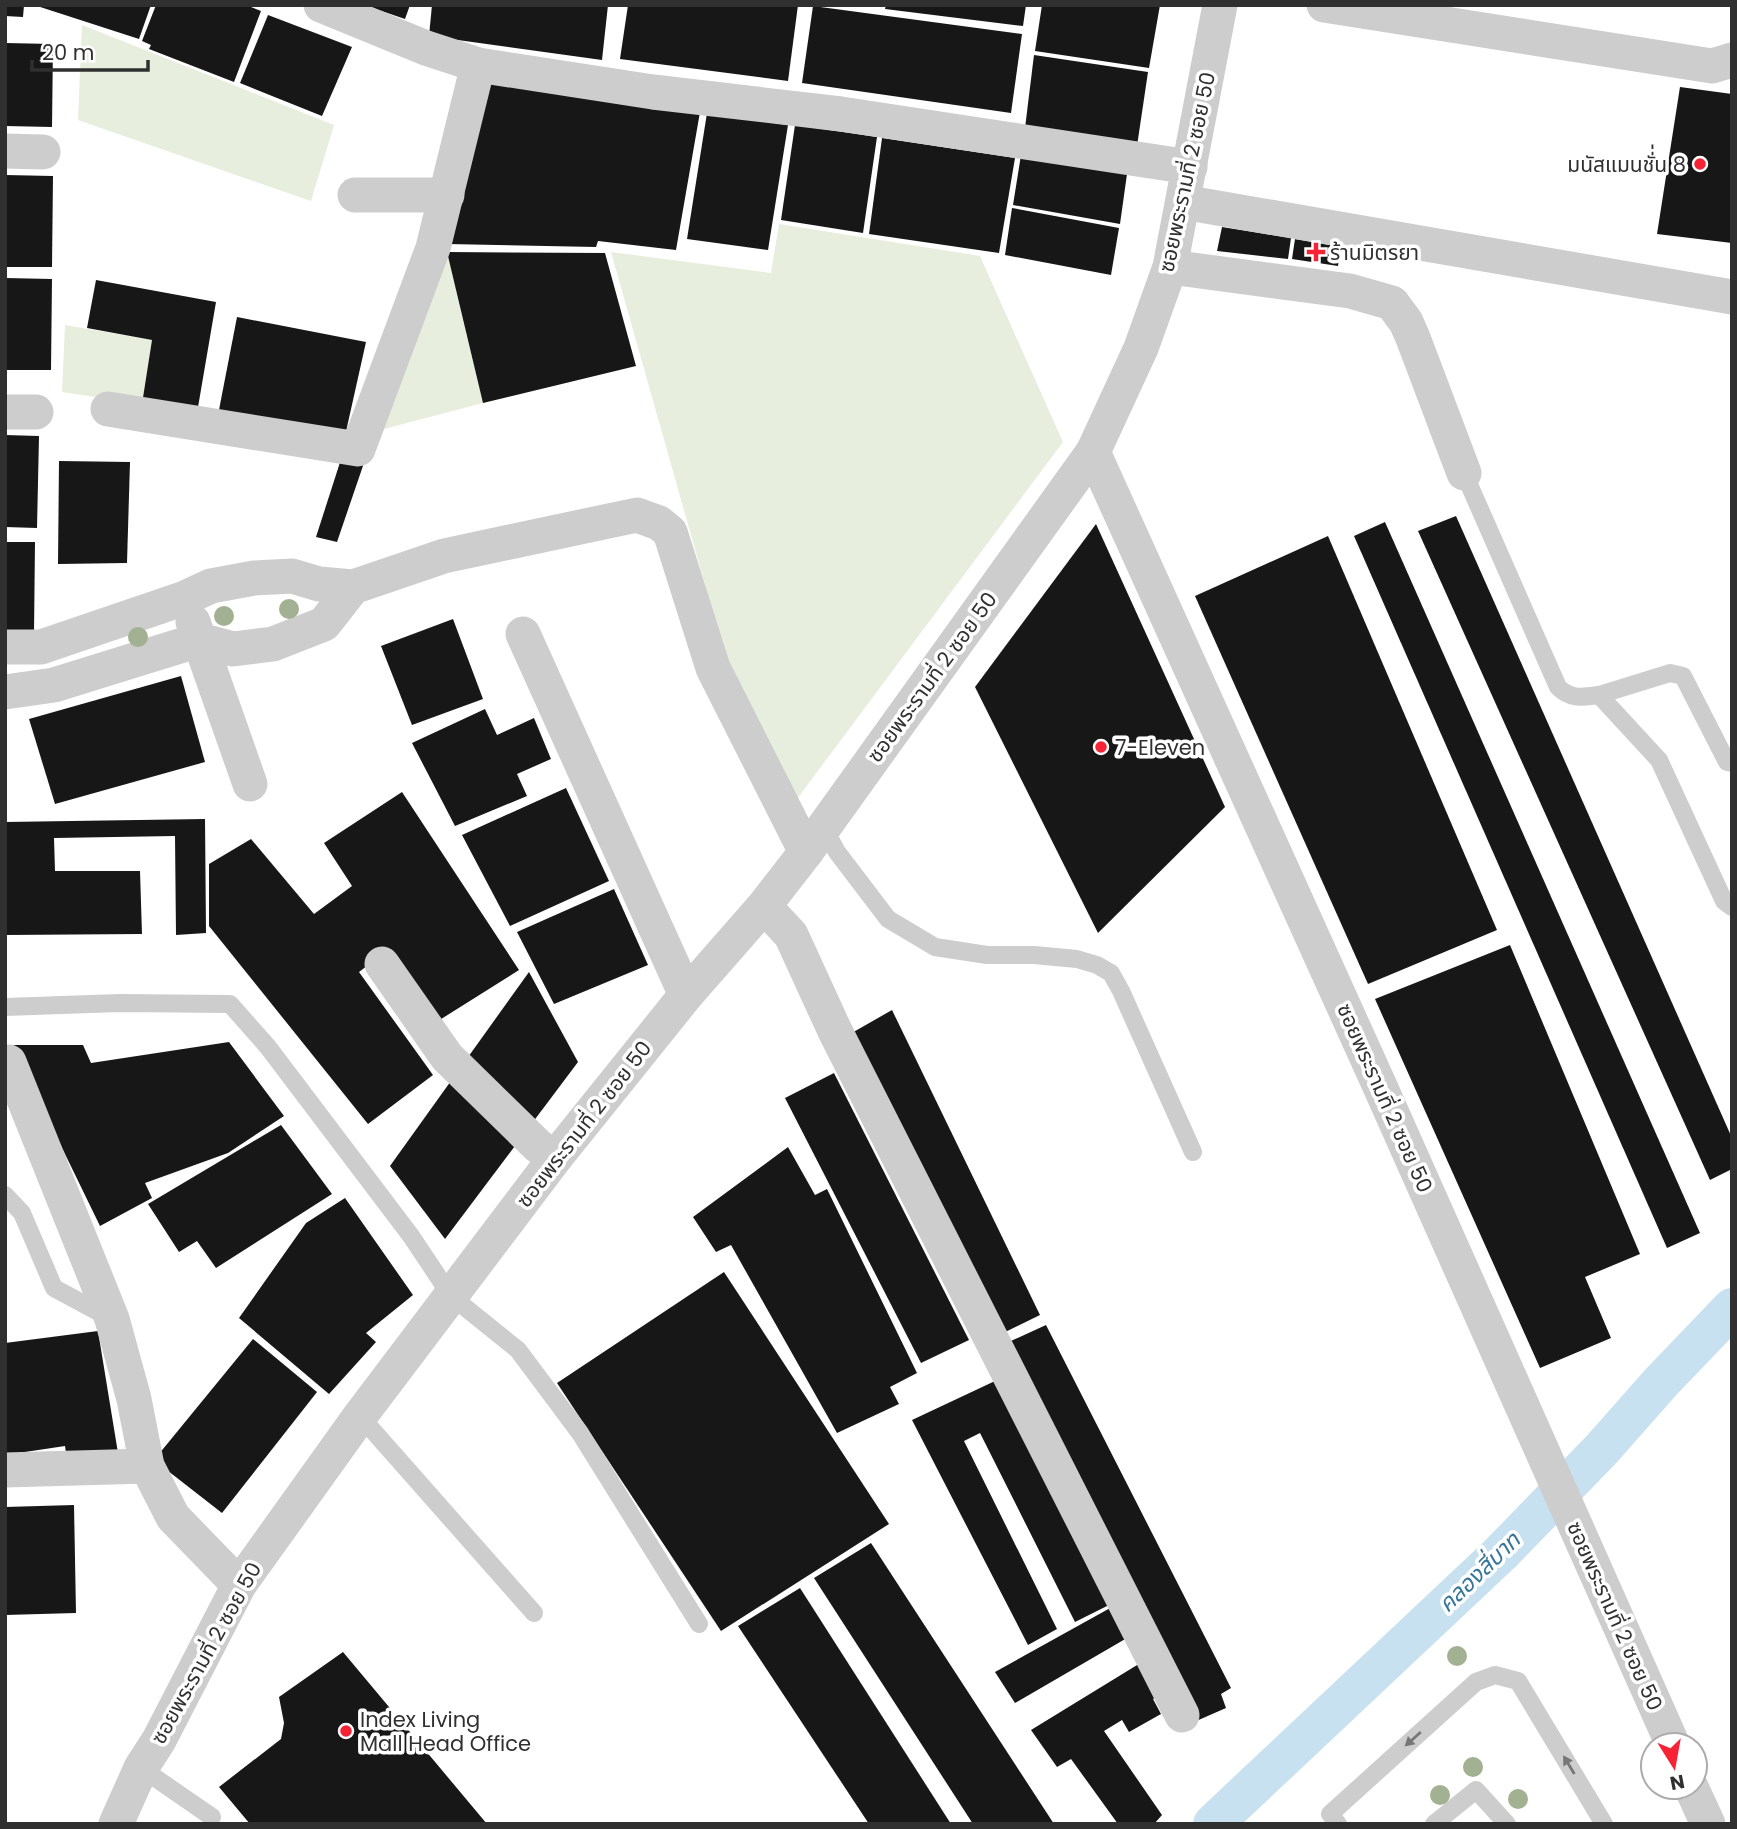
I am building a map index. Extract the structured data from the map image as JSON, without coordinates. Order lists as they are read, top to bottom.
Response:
{
  "streets": {
    "street": ["ซอยพระรามที่ 2 ซอย 50"]
  },
  "water": ["คลองสี่บาท"],
  "places": {
    "other": ["มนัสแมนชั่่น 8", "7-Eleven", "Index Living Mall Head Office"],
    "health": ["ร้านมิตรยา"]
  },
  "scale_bar": "20 m",
  "north": "bottom"
}
